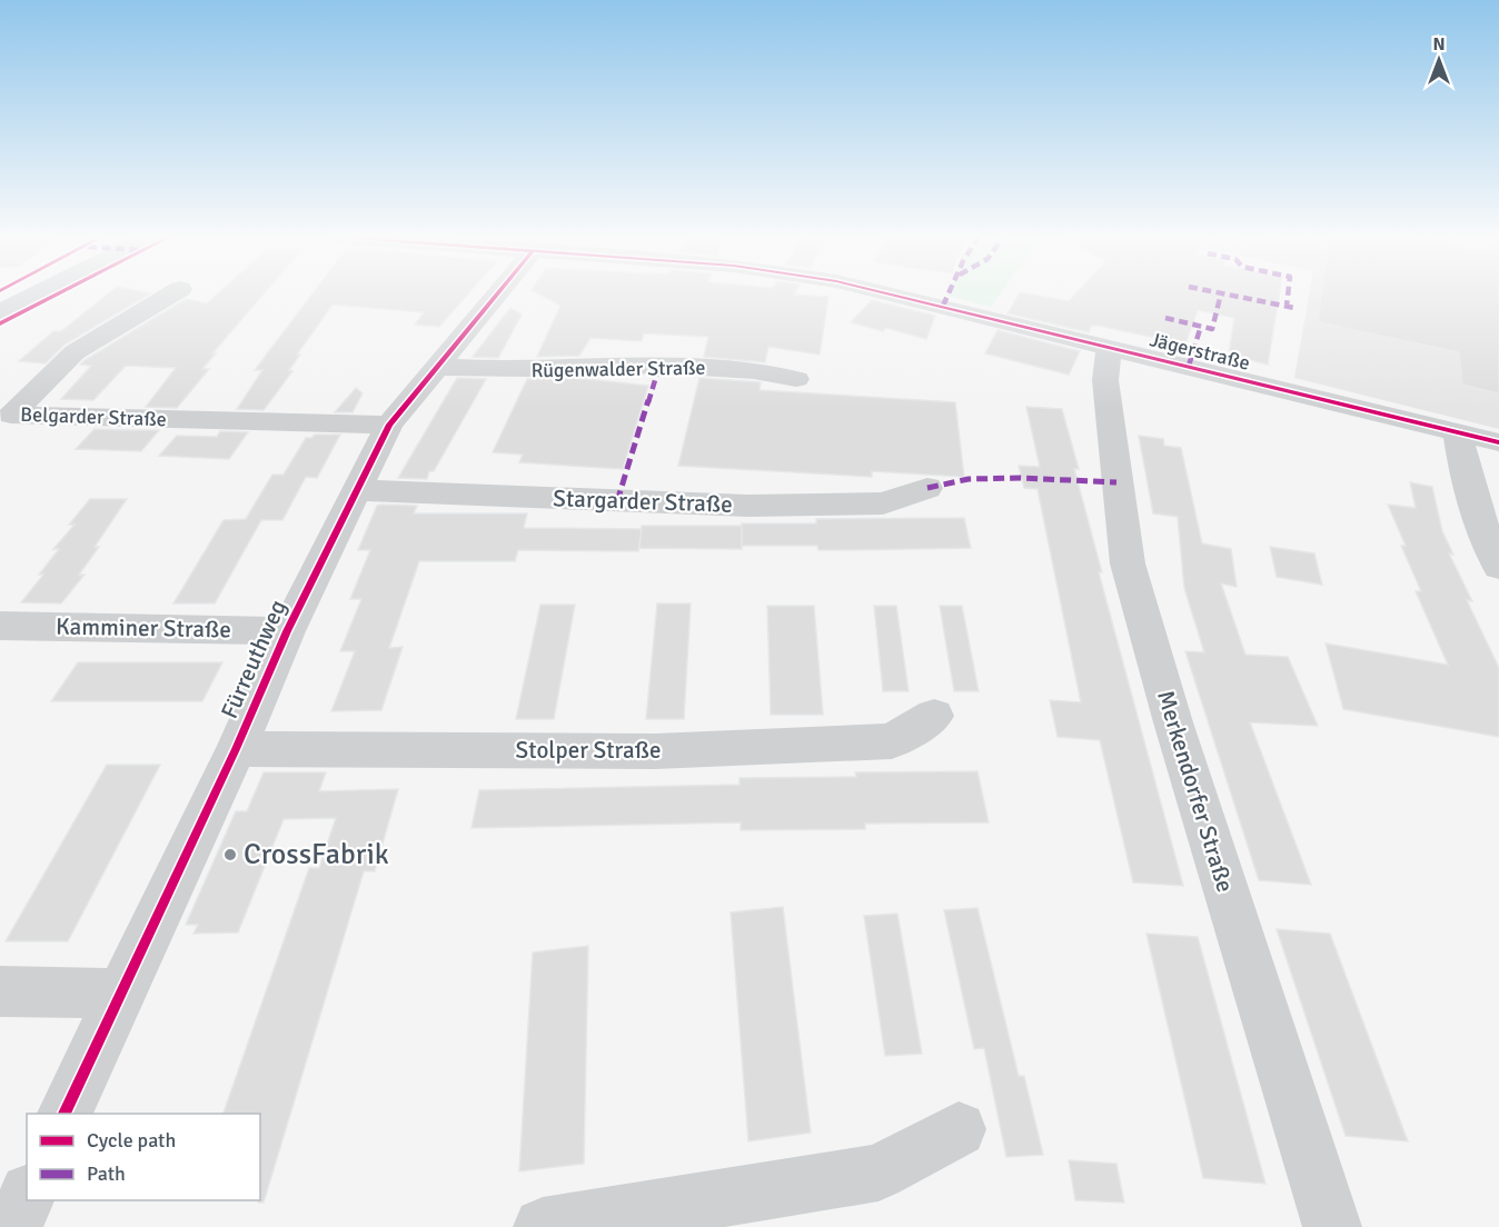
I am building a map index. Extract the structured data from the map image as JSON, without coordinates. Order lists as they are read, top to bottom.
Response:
{
  "streets": {
    "street": [
      "Jägerstraße",
      "Rügenwalder Straße",
      "Belgarder Straße",
      "Stargarder Straße",
      "Kamminer Straße",
      "Fürreuthweg",
      "Stolper Straße",
      "Merkendorfer Straße"
    ]
  },
  "crossings": [
    ["Jägerstraße", "Merkendorfer Straße"],
    ["Rügenwalder Straße", "Fürreuthweg"],
    ["Belgarder Straße", "Fürreuthweg"],
    ["Stargarder Straße", "Fürreuthweg"],
    ["Kamminer Straße", "Fürreuthweg"],
    ["Fürreuthweg", "Stolper Straße"]
  ],
  "places": ["CrossFabrik"],
  "legend": ["Cycle path", "Path"],
  "north": "top"
}
